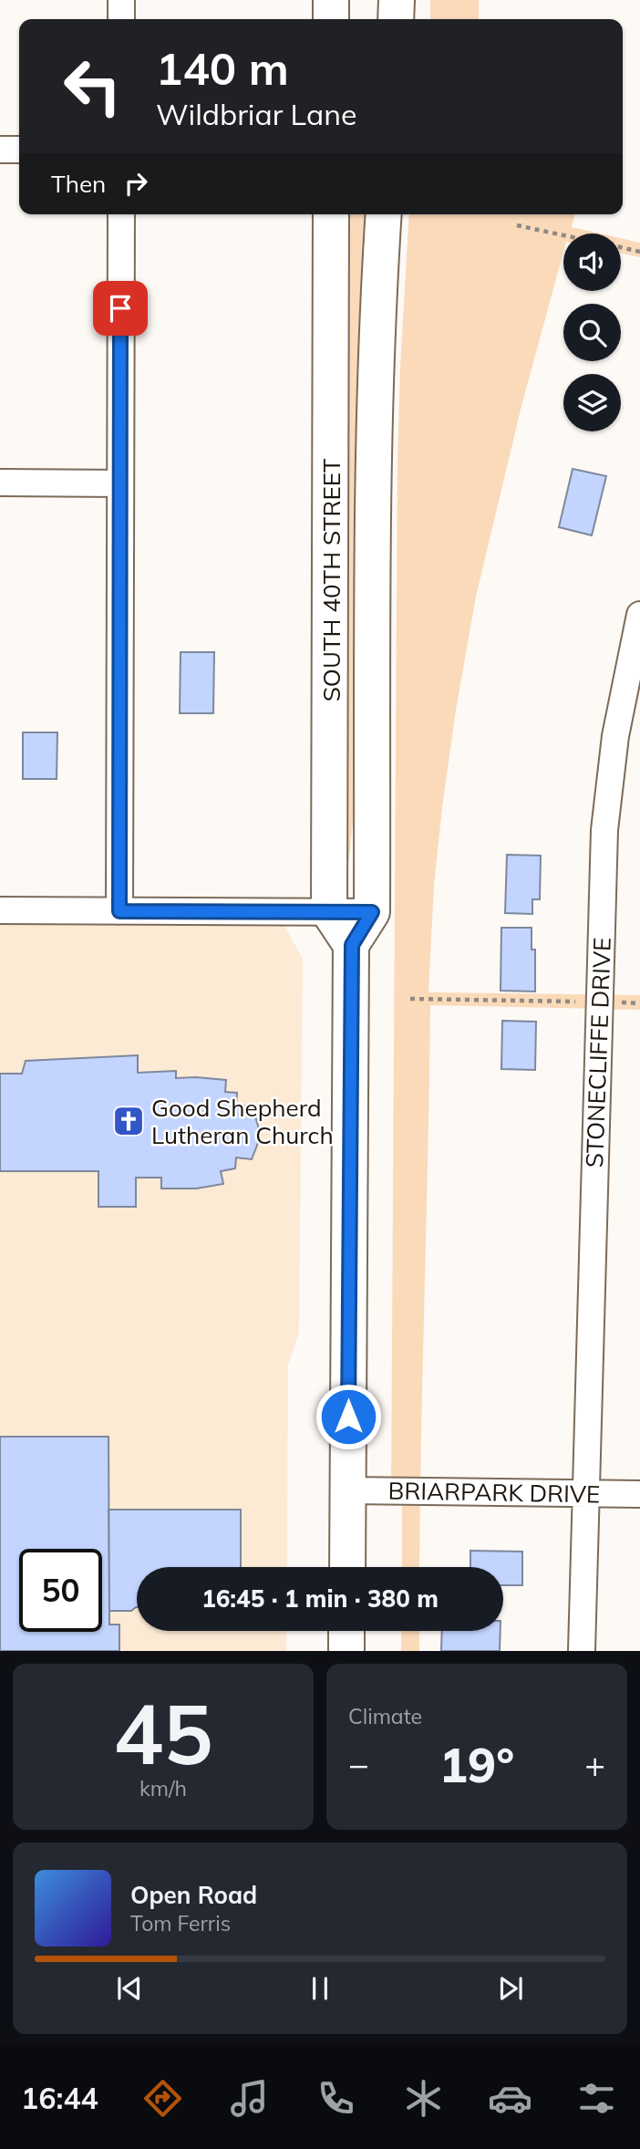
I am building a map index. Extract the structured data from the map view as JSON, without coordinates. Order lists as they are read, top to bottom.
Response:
{
  "streets": {
    "main road": ["SOUTH 40TH STREET"],
    "street": ["STONECLIFFE DRIVE", "BRIARPARK DRIVE"]
  },
  "crossings": [
    ["STONECLIFFE DRIVE", "BRIARPARK DRIVE"]
  ],
  "places": {
    "church": ["Good Shepherd Lutheran Church"]
  },
  "page": {
    "turn": ["140 m", "Wildbriar Lane"],
    "then": "Then",
    "limit": "50",
    "trip": "16:45 · 1 min · 380 m",
    "tile": [
      ["45", "km/h"],
      "Climate"
    ],
    "heat": ["−", "19°", "+"],
    "song": ["Open Road", "Tom Ferris"],
    "tabs": "16:44"
  }
}
